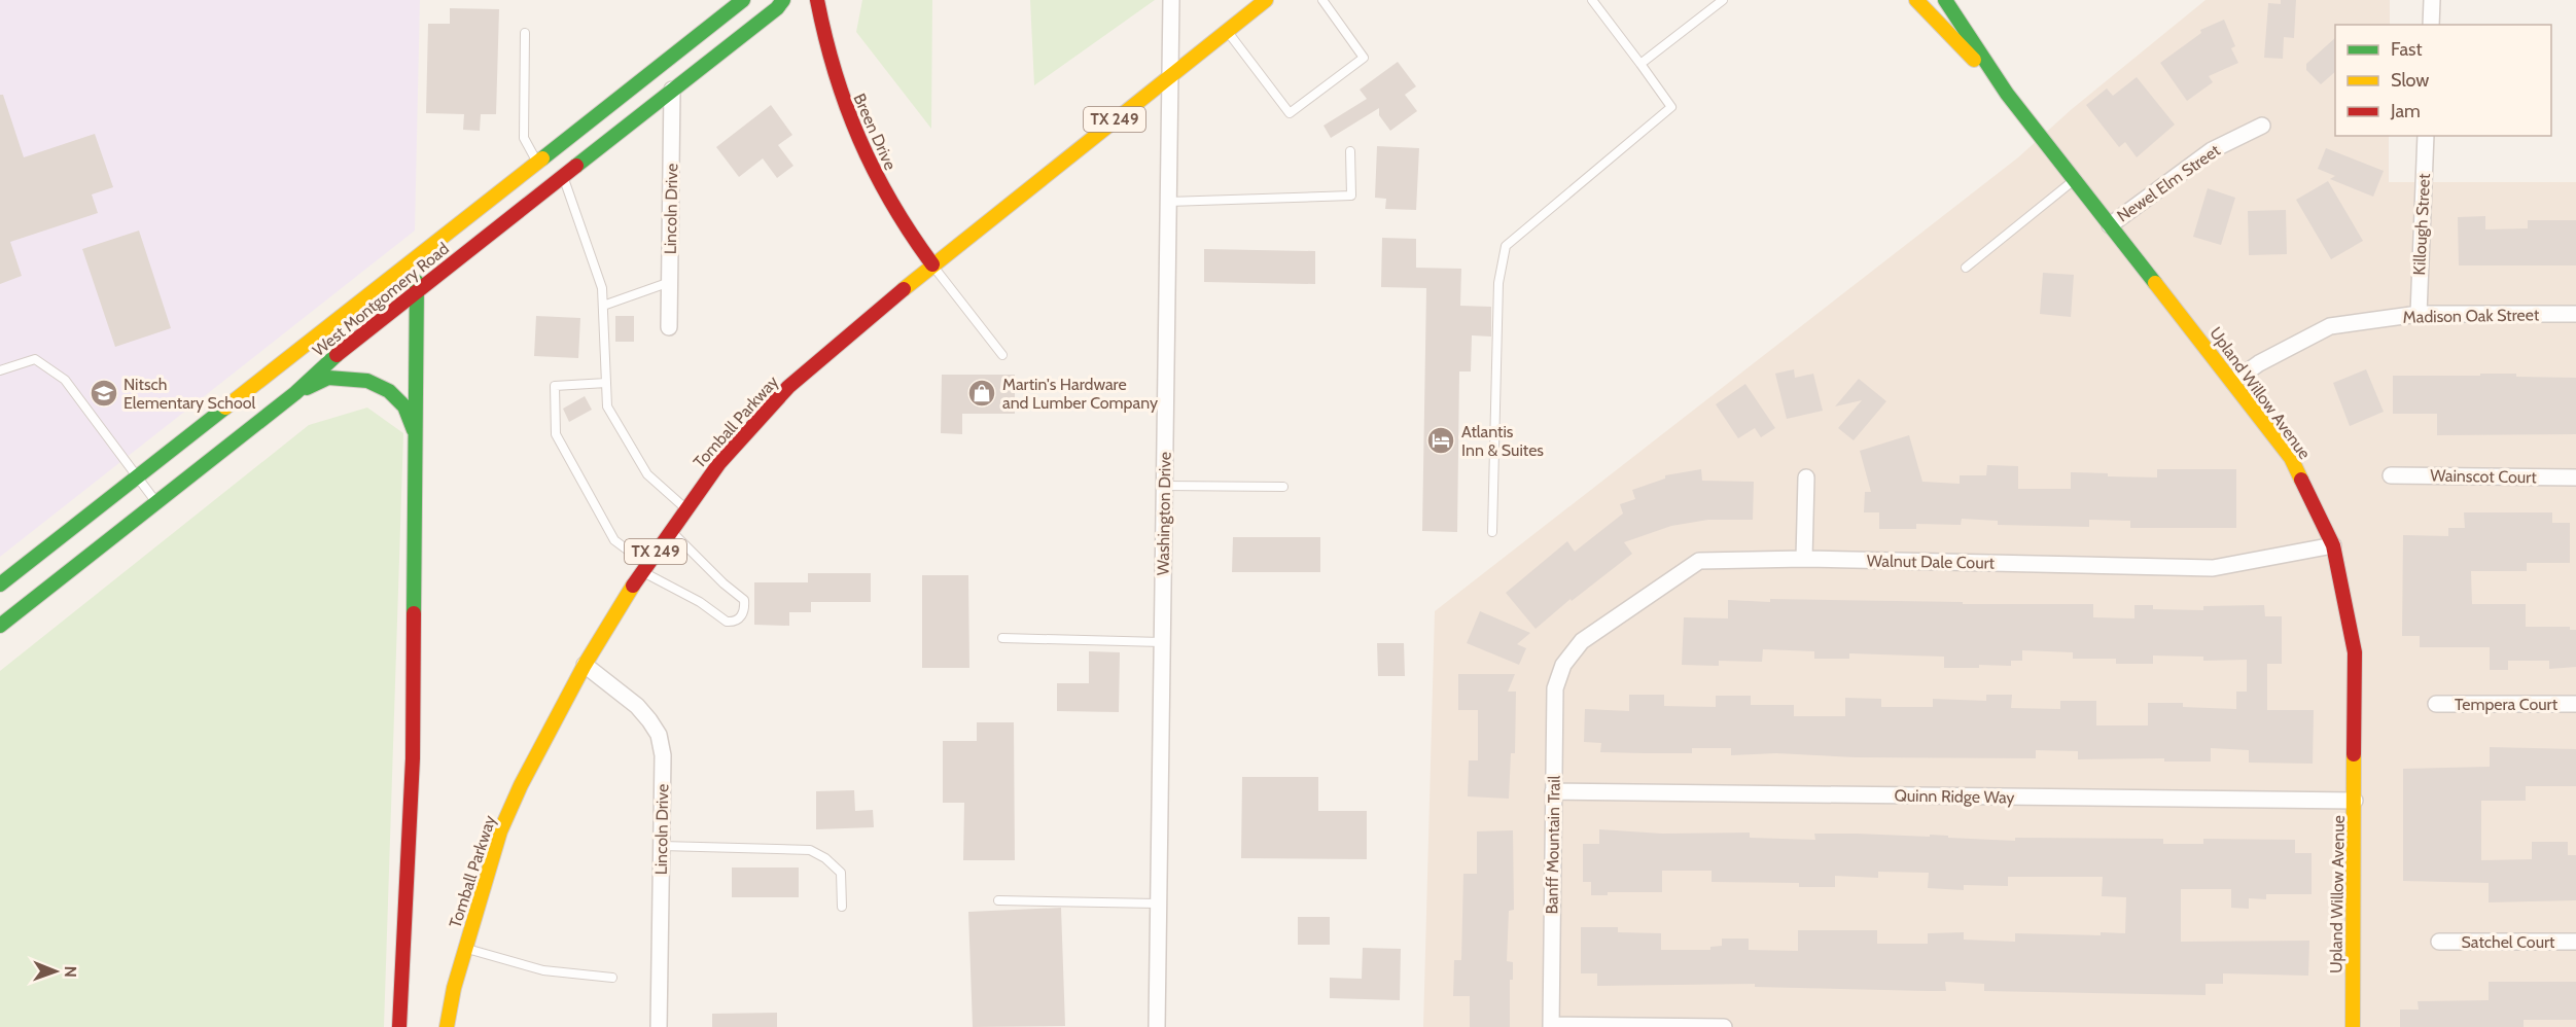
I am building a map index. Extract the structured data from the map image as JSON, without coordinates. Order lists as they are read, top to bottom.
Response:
{
  "streets": {
    "main road": [
      "TX 249",
      "Breen Drive",
      "West Montgomery Road",
      "Upland Willow Avenue",
      "Tomball Parkway"
    ],
    "street": [
      "Newel Elm Street",
      "Lincoln Drive",
      "Killough Street",
      "Madison Oak Street",
      "Wainscot Court",
      "Washington Drive",
      "Walnut Dale Court",
      "Tempera Court",
      "Quinn Ridge Way",
      "Banff Mountain Trail",
      "Satchel Court"
    ]
  },
  "crossings": [
    ["Breen Drive", "Tomball Parkway"],
    ["Newel Elm Street", "Upland Willow Avenue"],
    ["Lincoln Drive", "West Montgomery Road"],
    ["Lincoln Drive", "Tomball Parkway"],
    ["Killough Street", "Madison Oak Street"],
    ["Madison Oak Street", "Upland Willow Avenue"],
    ["Upland Willow Avenue", "Walnut Dale Court"],
    ["Upland Willow Avenue", "Quinn Ridge Way"],
    ["Tomball Parkway", "Washington Drive"],
    ["Walnut Dale Court", "Banff Mountain Trail"],
    ["Quinn Ridge Way", "Banff Mountain Trail"]
  ],
  "places": {
    "school or university": ["Nitsch Elementary School"],
    "shop": ["Martin's Hardware and Lumber Company"],
    "hotel": ["Atlantis Inn & Suites"]
  },
  "legend": ["Fast", "Slow", "Jam"],
  "north": "right"
}
